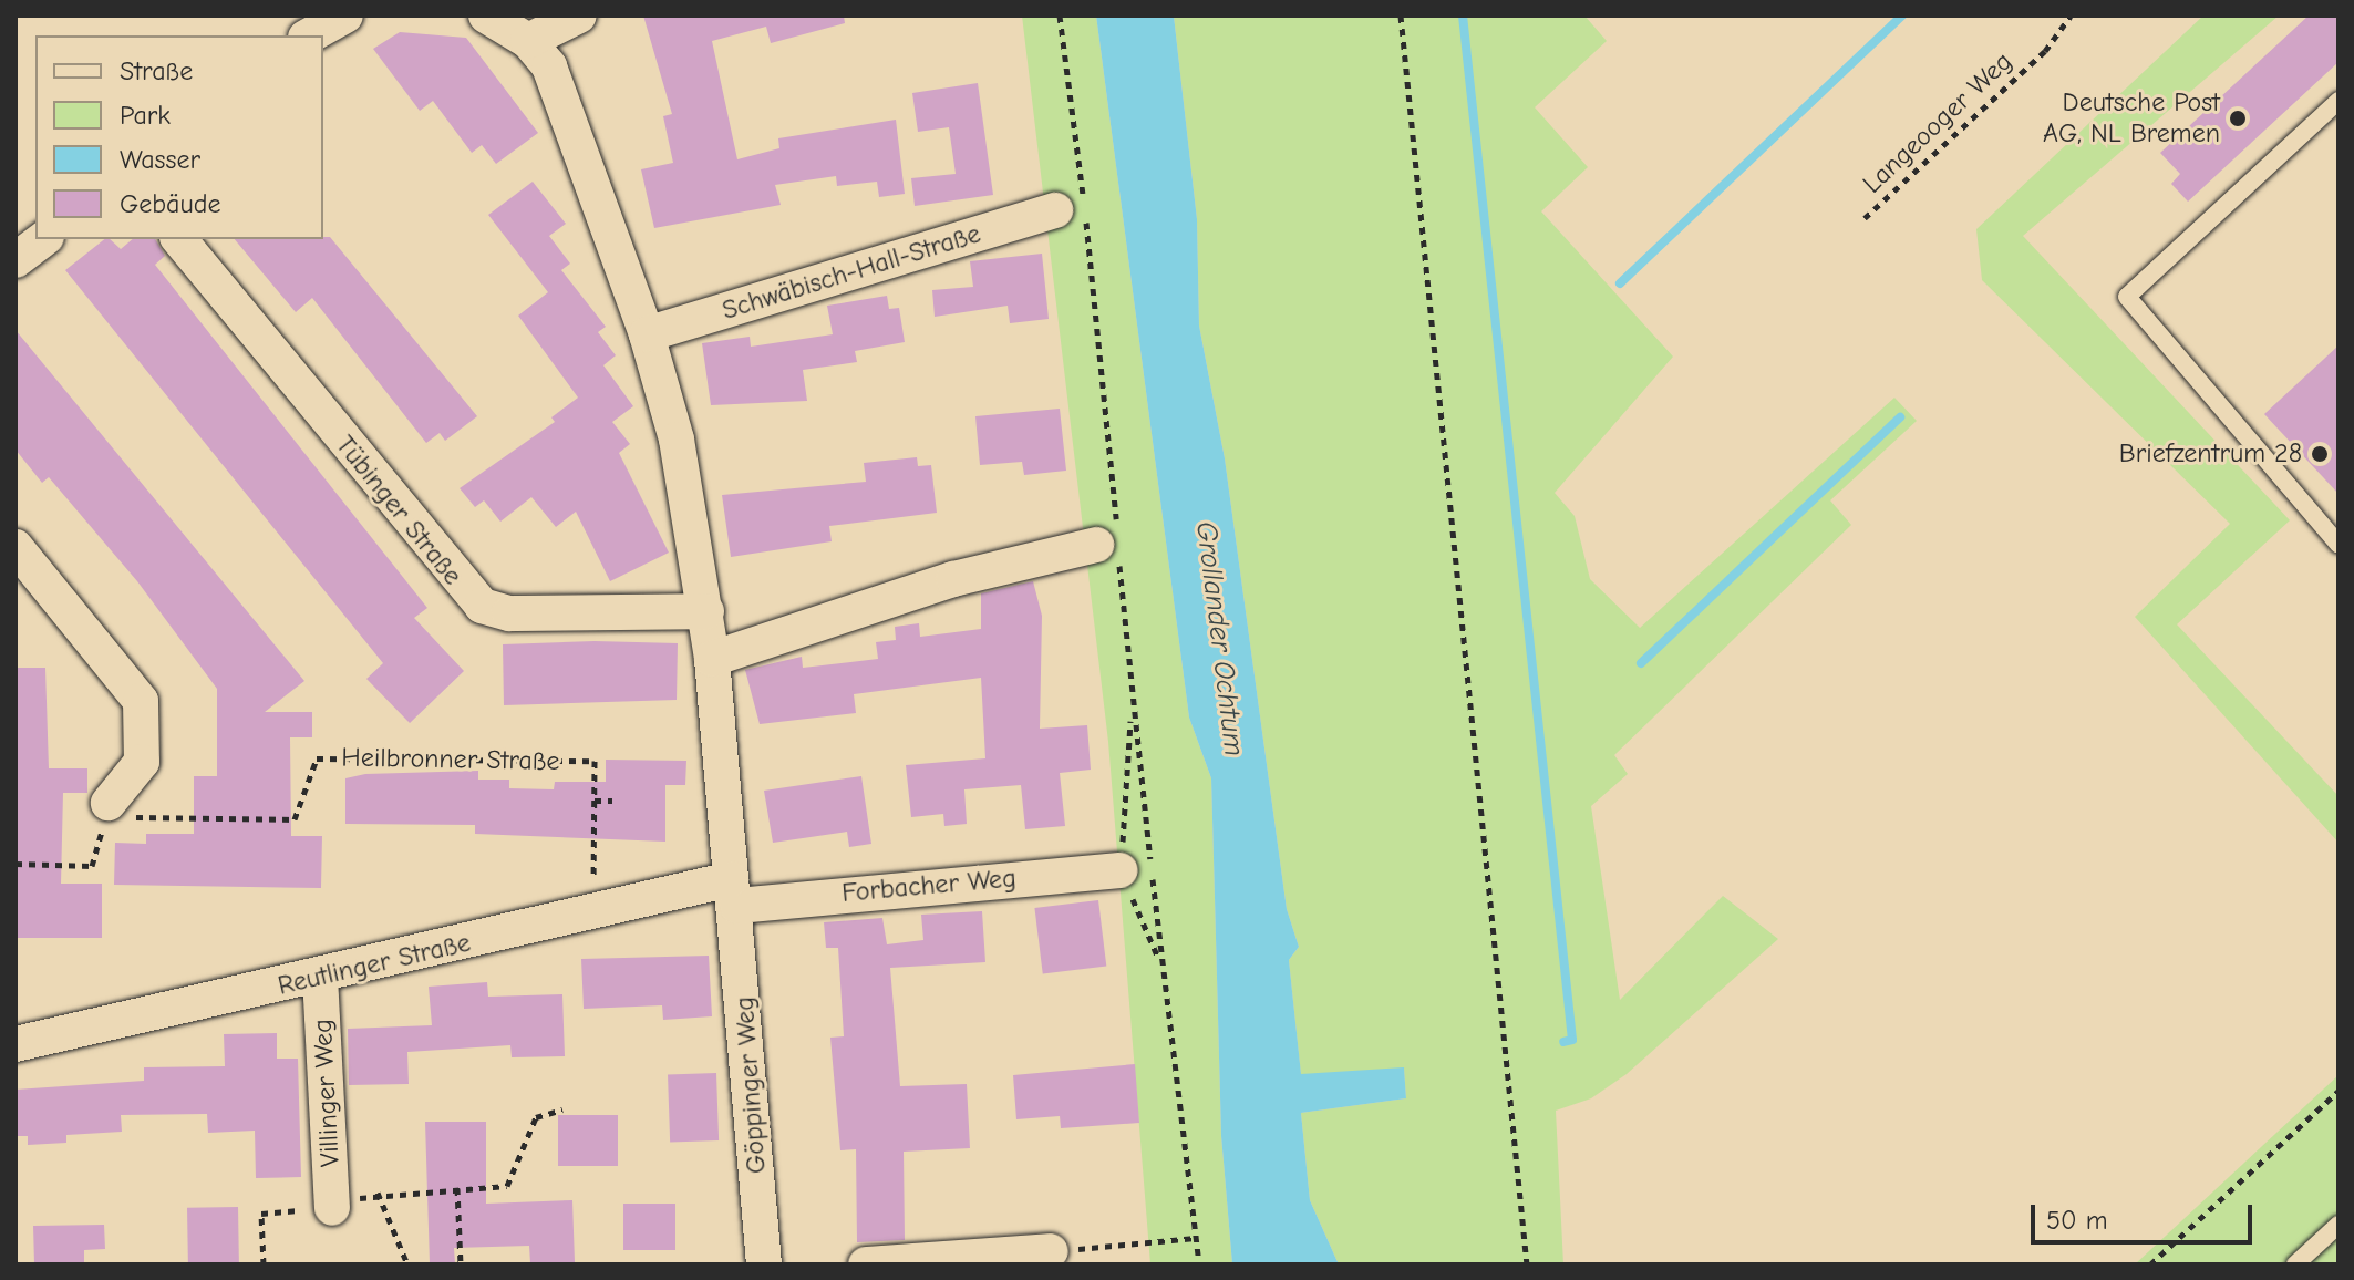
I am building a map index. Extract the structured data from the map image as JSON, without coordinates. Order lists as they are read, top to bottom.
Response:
{
  "streets": {
    "street": [
      "Schwäbisch-Hall-Straße",
      "Tübinger Straße",
      "Forbacher Weg",
      "Reutlinger Straße",
      "Göppinger Weg",
      "Villinger Weg"
    ],
    "path": ["Langeooger Weg", "Heilbronner Straße"]
  },
  "crossings": [
    ["Forbacher Weg", "Reutlinger Straße"],
    ["Forbacher Weg", "Göppinger Weg"],
    ["Reutlinger Straße", "Göppinger Weg"],
    ["Reutlinger Straße", "Villinger Weg"]
  ],
  "water": ["Grollander Ochtum"],
  "places": ["Deutsche Post AG, NL Bremen", "Briefzentrum 28"],
  "legend": [
    "Straße",
    "Park",
    "Wasser",
    "Gebäude"
  ],
  "scale_bar": "50 m"
}
